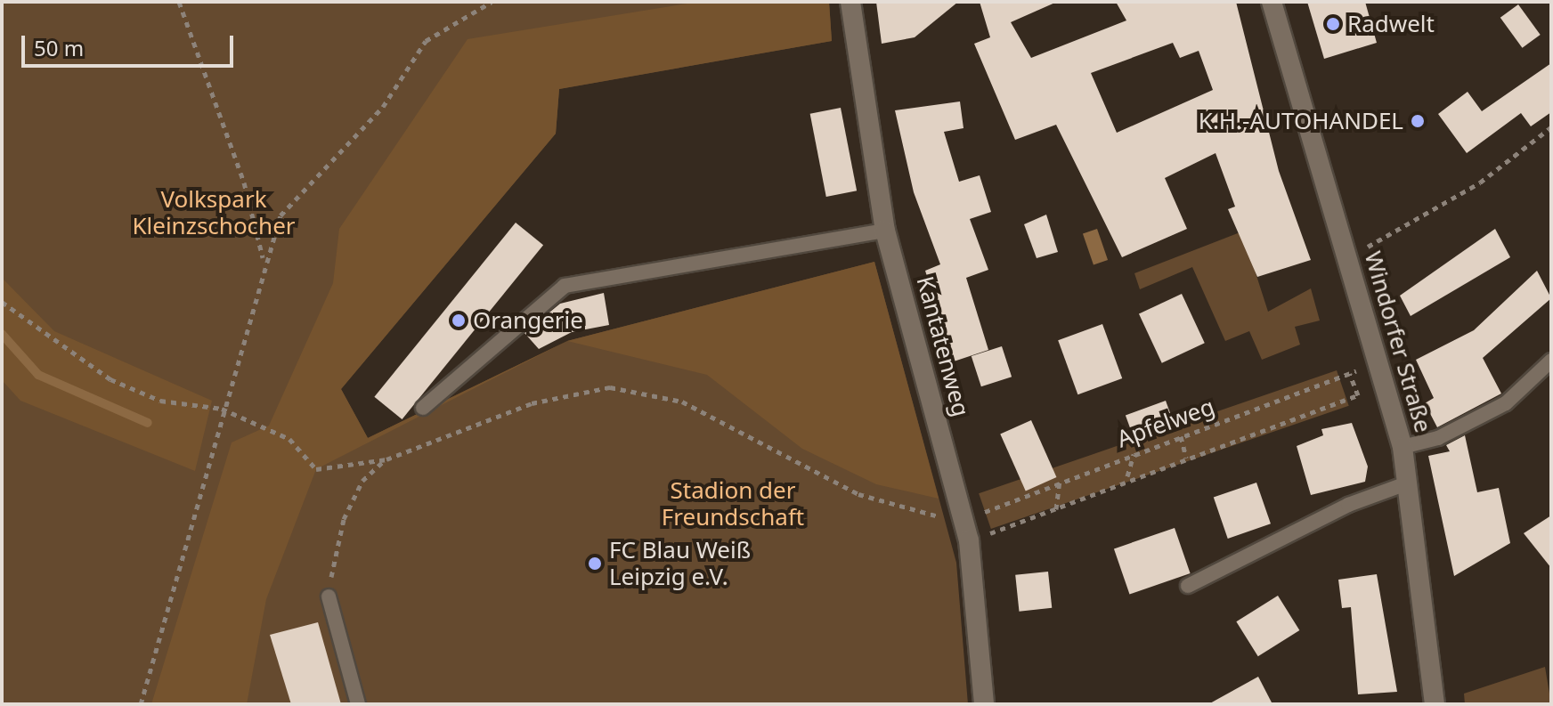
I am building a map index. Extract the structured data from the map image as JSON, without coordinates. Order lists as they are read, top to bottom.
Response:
{
  "streets": {
    "street": ["Windorfer Straße", "Kantatenweg"],
    "path": ["Apfelweg"]
  },
  "crossings": [
    ["Windorfer Straße", "Apfelweg"],
    ["Kantatenweg", "Apfelweg"]
  ],
  "parks": ["Volkspark Kleinzschocher", "Stadion der Freundschaft"],
  "places": [
    "Radwelt",
    "K.H.-AUTOHANDEL",
    "Orangerie",
    "FC Blau Weiß Leipzig e.V."
  ],
  "scale_bar": "50 m"
}
